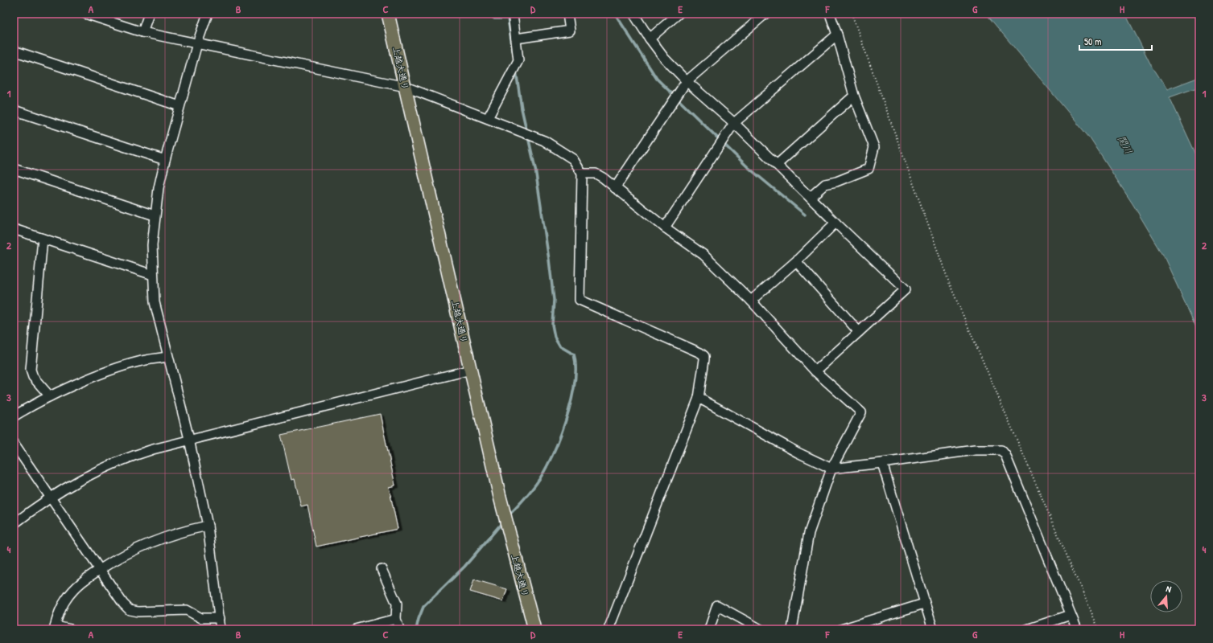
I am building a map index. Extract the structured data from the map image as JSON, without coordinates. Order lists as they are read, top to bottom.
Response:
{
  "streets": {
    "main road": ["上越大通り"]
  },
  "water": ["関川"],
  "scale_bar": "50 m",
  "north": "top",
  "grid": {
    "columns": [
      "A",
      "B",
      "C",
      "D",
      "E",
      "F",
      "G",
      "H"
    ],
    "rows": [
      "1",
      "2",
      "3",
      "4"
    ]
  }
}
